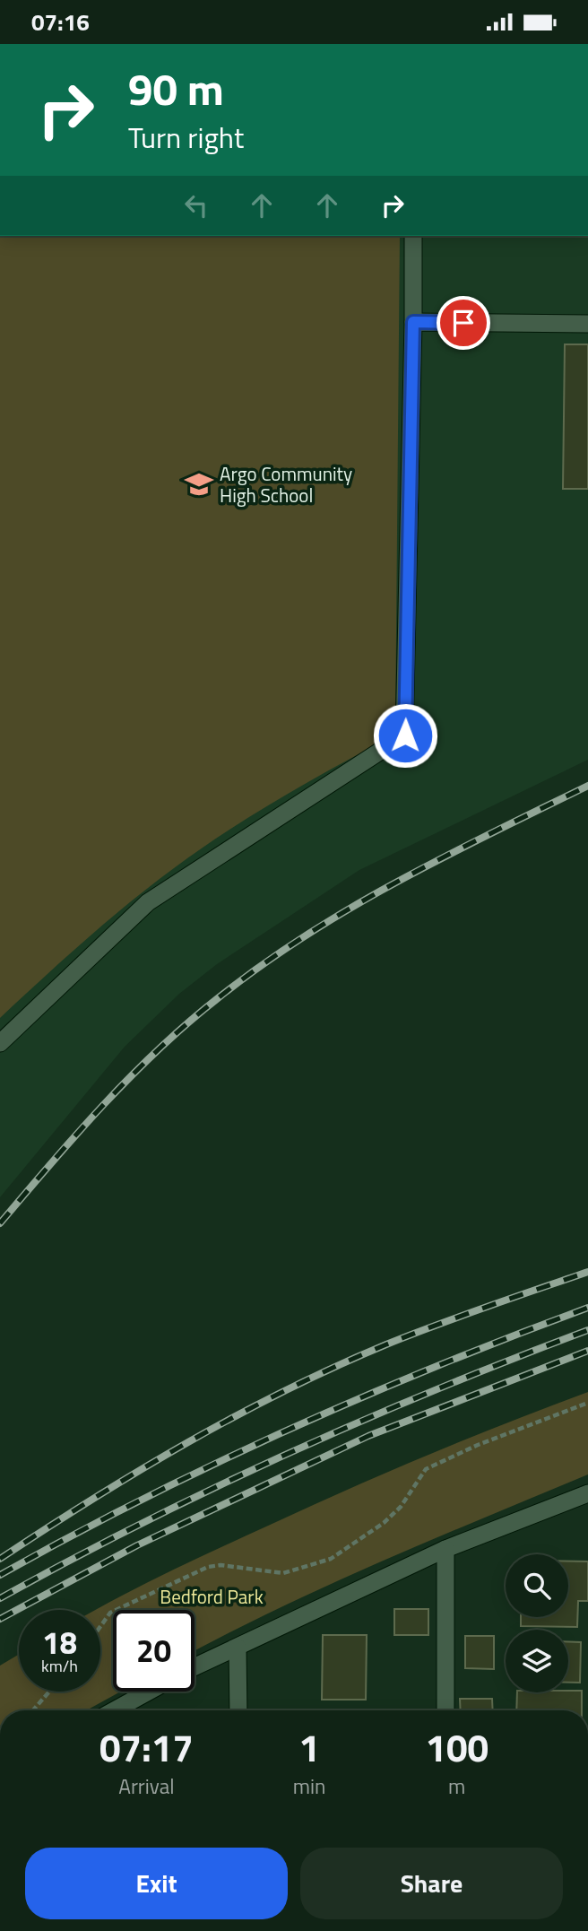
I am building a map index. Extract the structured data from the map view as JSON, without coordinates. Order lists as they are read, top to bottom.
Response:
{
  "parks": ["Bedford Park"],
  "places": {
    "school or university": ["Argo Community High School"]
  },
  "page": {
    "status": "07:16",
    "turn": ["90 m", "Turn right"],
    "speed": "18 km/h",
    "limit": "20",
    "eta": [
      "07:17",
      "Arrival",
      "1",
      "min",
      "100",
      "m"
    ],
    "buttons": ["Exit", "Share"]
  }
}
